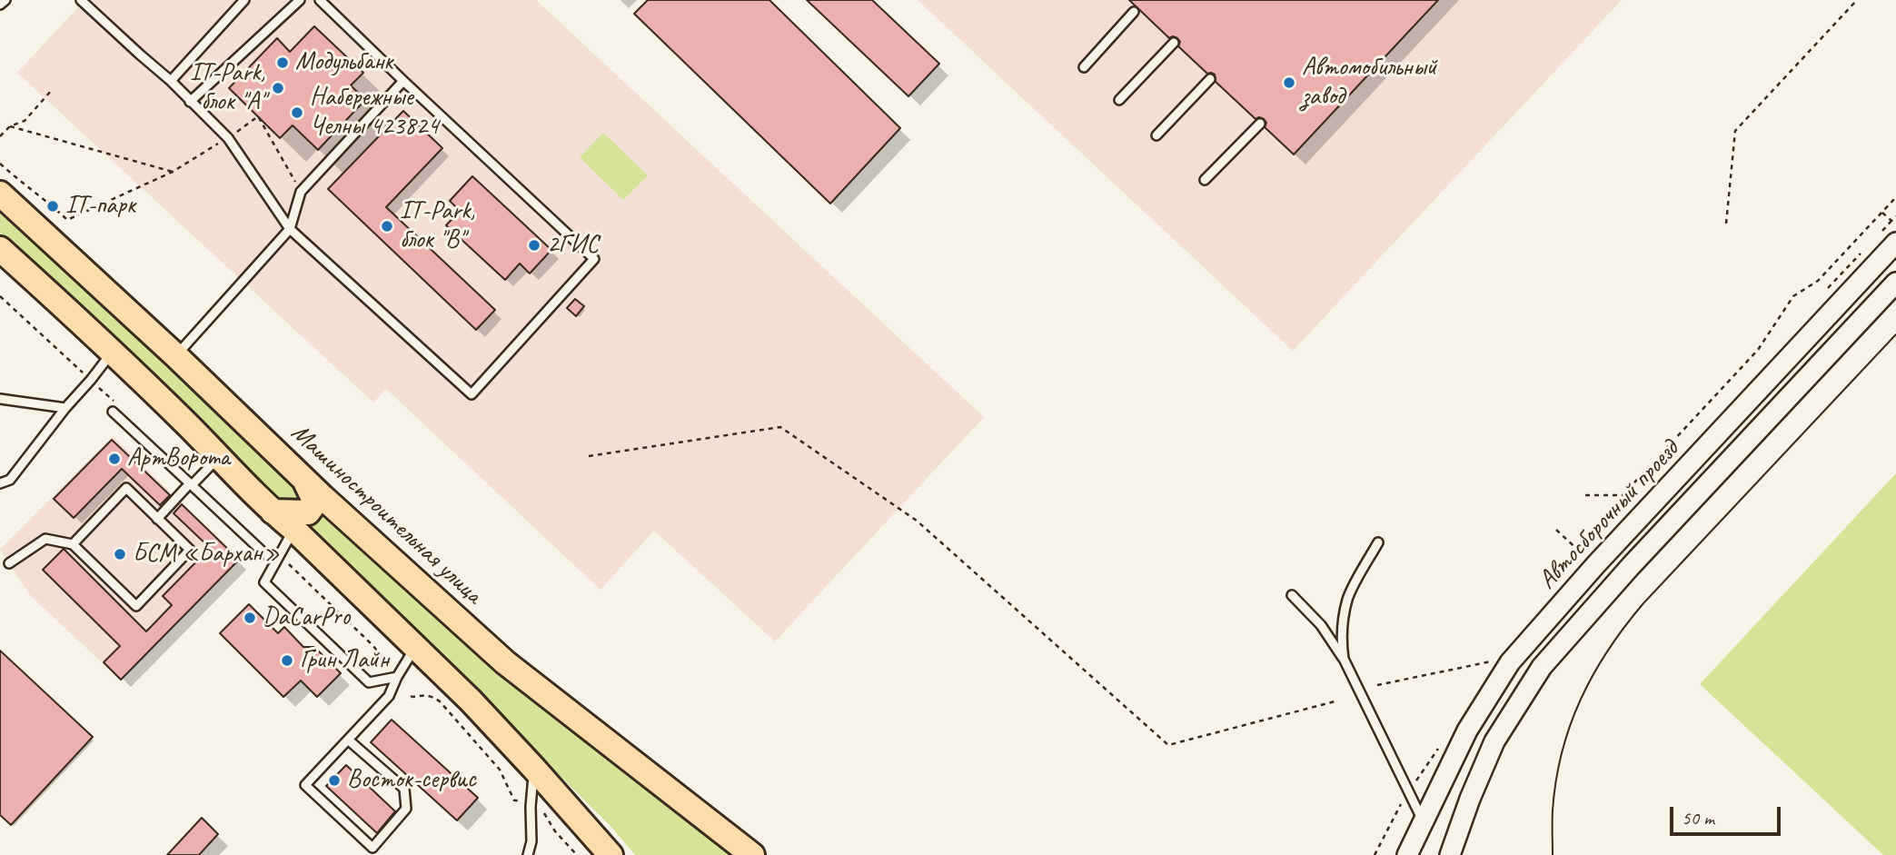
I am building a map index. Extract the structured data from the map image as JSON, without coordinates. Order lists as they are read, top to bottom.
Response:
{
  "streets": {
    "main road": ["Машиностроительная улица"],
    "street": ["Автосборочный проезд"]
  },
  "places": [
    "Модульбанк",
    "Автомобильный завод",
    "IT-Park, блок \"А\"",
    "Набережные Челны 423824",
    "IT-парк",
    "IT-Park, блок \"В\"",
    "2ГИС",
    "АртВорота",
    "БСМ «Бархан»",
    "DaCarPro",
    "Грин Лайн",
    "Восток-сервис"
  ],
  "scale_bar": "50 m"
}
